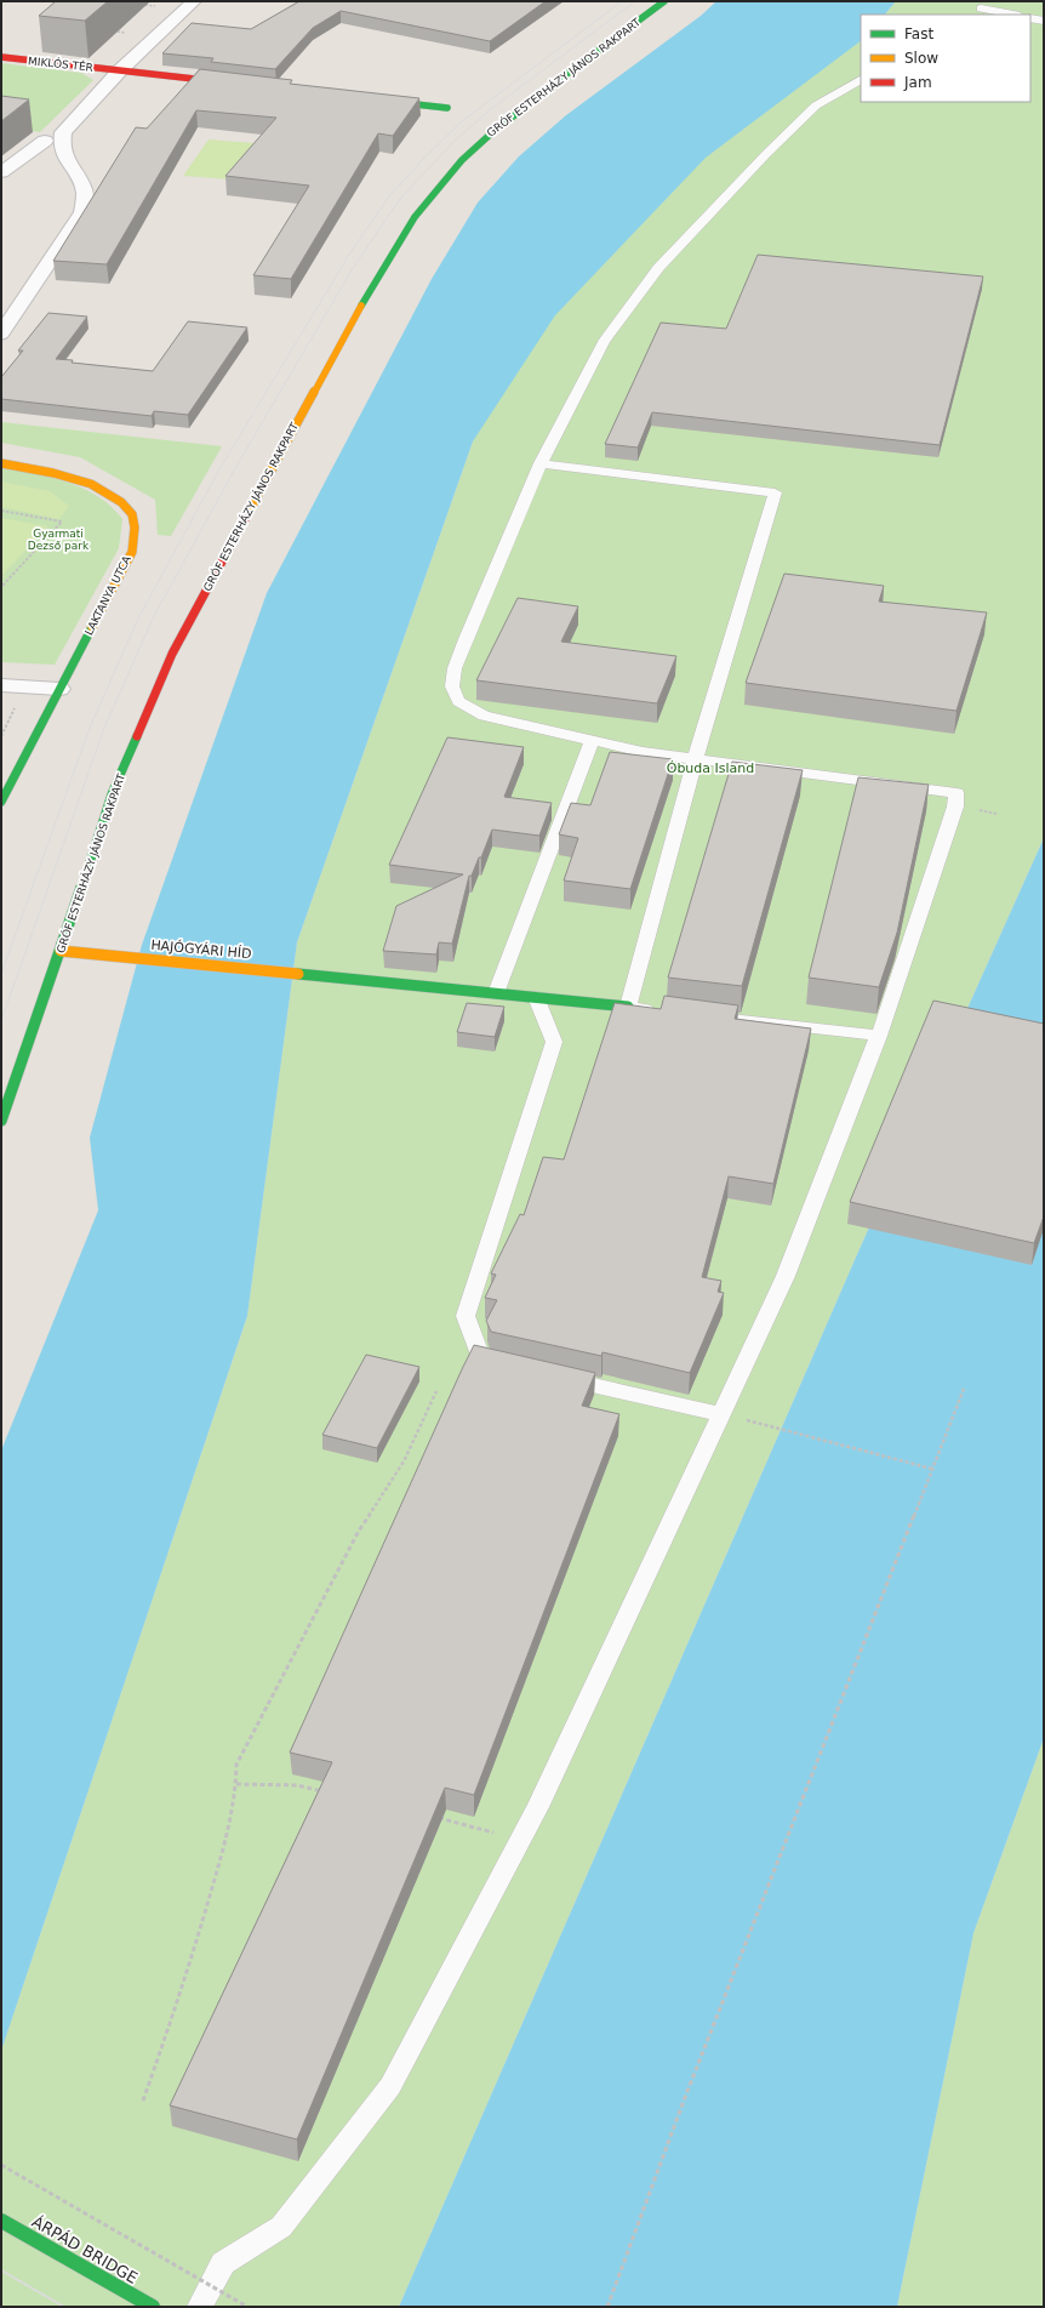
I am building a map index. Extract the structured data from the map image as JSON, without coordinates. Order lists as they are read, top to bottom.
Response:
{
  "streets": {
    "main road": [
      "MIKLÓS TÉR",
      "GRÓF ESTERHÁZY JÁNOS RAKPART",
      "LAKTANYA UTCA",
      "HAJÓGYÁRI HÍD",
      "ÁRPÁD BRIDGE"
    ]
  },
  "crossings": [
    ["GRÓF ESTERHÁZY JÁNOS RAKPART", "HAJÓGYÁRI HÍD"]
  ],
  "parks": ["Gyarmati Dezső park", "Óbuda Island"],
  "legend": ["Fast", "Slow", "Jam"]
}
